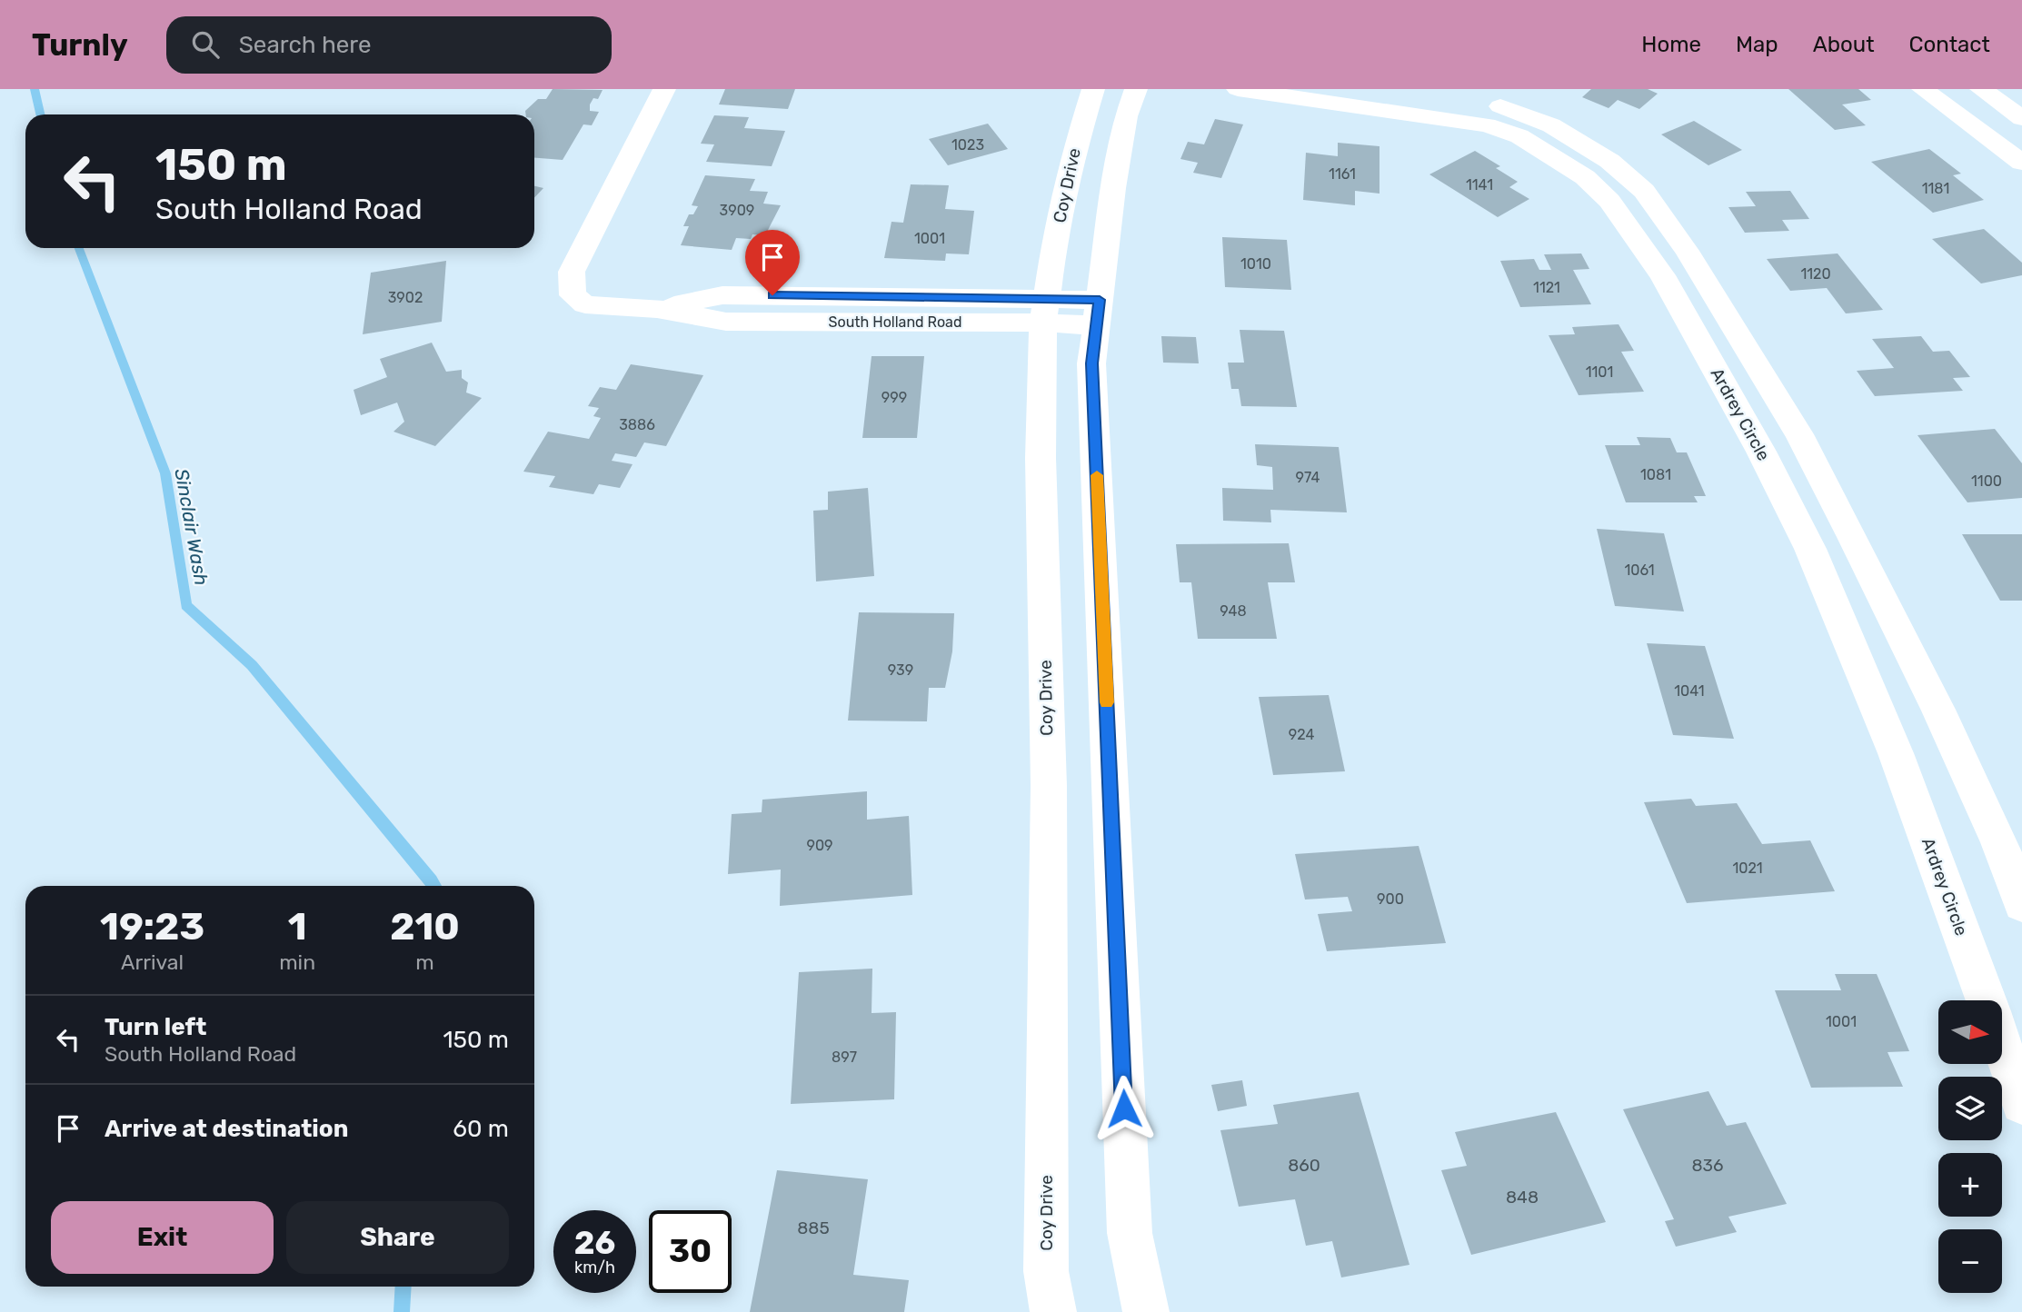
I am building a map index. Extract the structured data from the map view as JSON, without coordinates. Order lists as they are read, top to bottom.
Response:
{
  "streets": {
    "street": ["Coy Drive", "South Holland Road", "Ardrey Circle"]
  },
  "crossings": [
    ["Coy Drive", "South Holland Road"]
  ],
  "water": ["Sinclair Wash"],
  "house_numbers": [
    "1023",
    "1161",
    "1141",
    "1181",
    "3909",
    "1001",
    "1010",
    "1120",
    "1121",
    "3902",
    "1101",
    "999",
    "3886",
    "1081",
    "974",
    "1100",
    "1061",
    "948",
    "939",
    "1041",
    "924",
    "909",
    "1021",
    "900",
    "1001",
    "897",
    "860",
    "836",
    "848",
    "885"
  ],
  "north": "right",
  "page": {
    "header": "Turnly",
    "search": "Search here",
    "nav": [
      "Home",
      "Map",
      "About",
      "Contact"
    ],
    "turn": ["150 m", "South Holland Road"],
    "eta": [
      "19:23",
      "Arrival",
      "1",
      "min",
      "210",
      "m"
    ],
    "list": [
      {
        "name": "Turn left",
        "note": "South Holland Road",
        "value": "150 m"
      },
      {
        "name": "Arrive at destination",
        "value": "60 m"
      }
    ],
    "map_buttons": ["+", "−"],
    "buttons": ["Exit", "Share"],
    "speed": "26 km/h",
    "limit": "30"
  }
}
